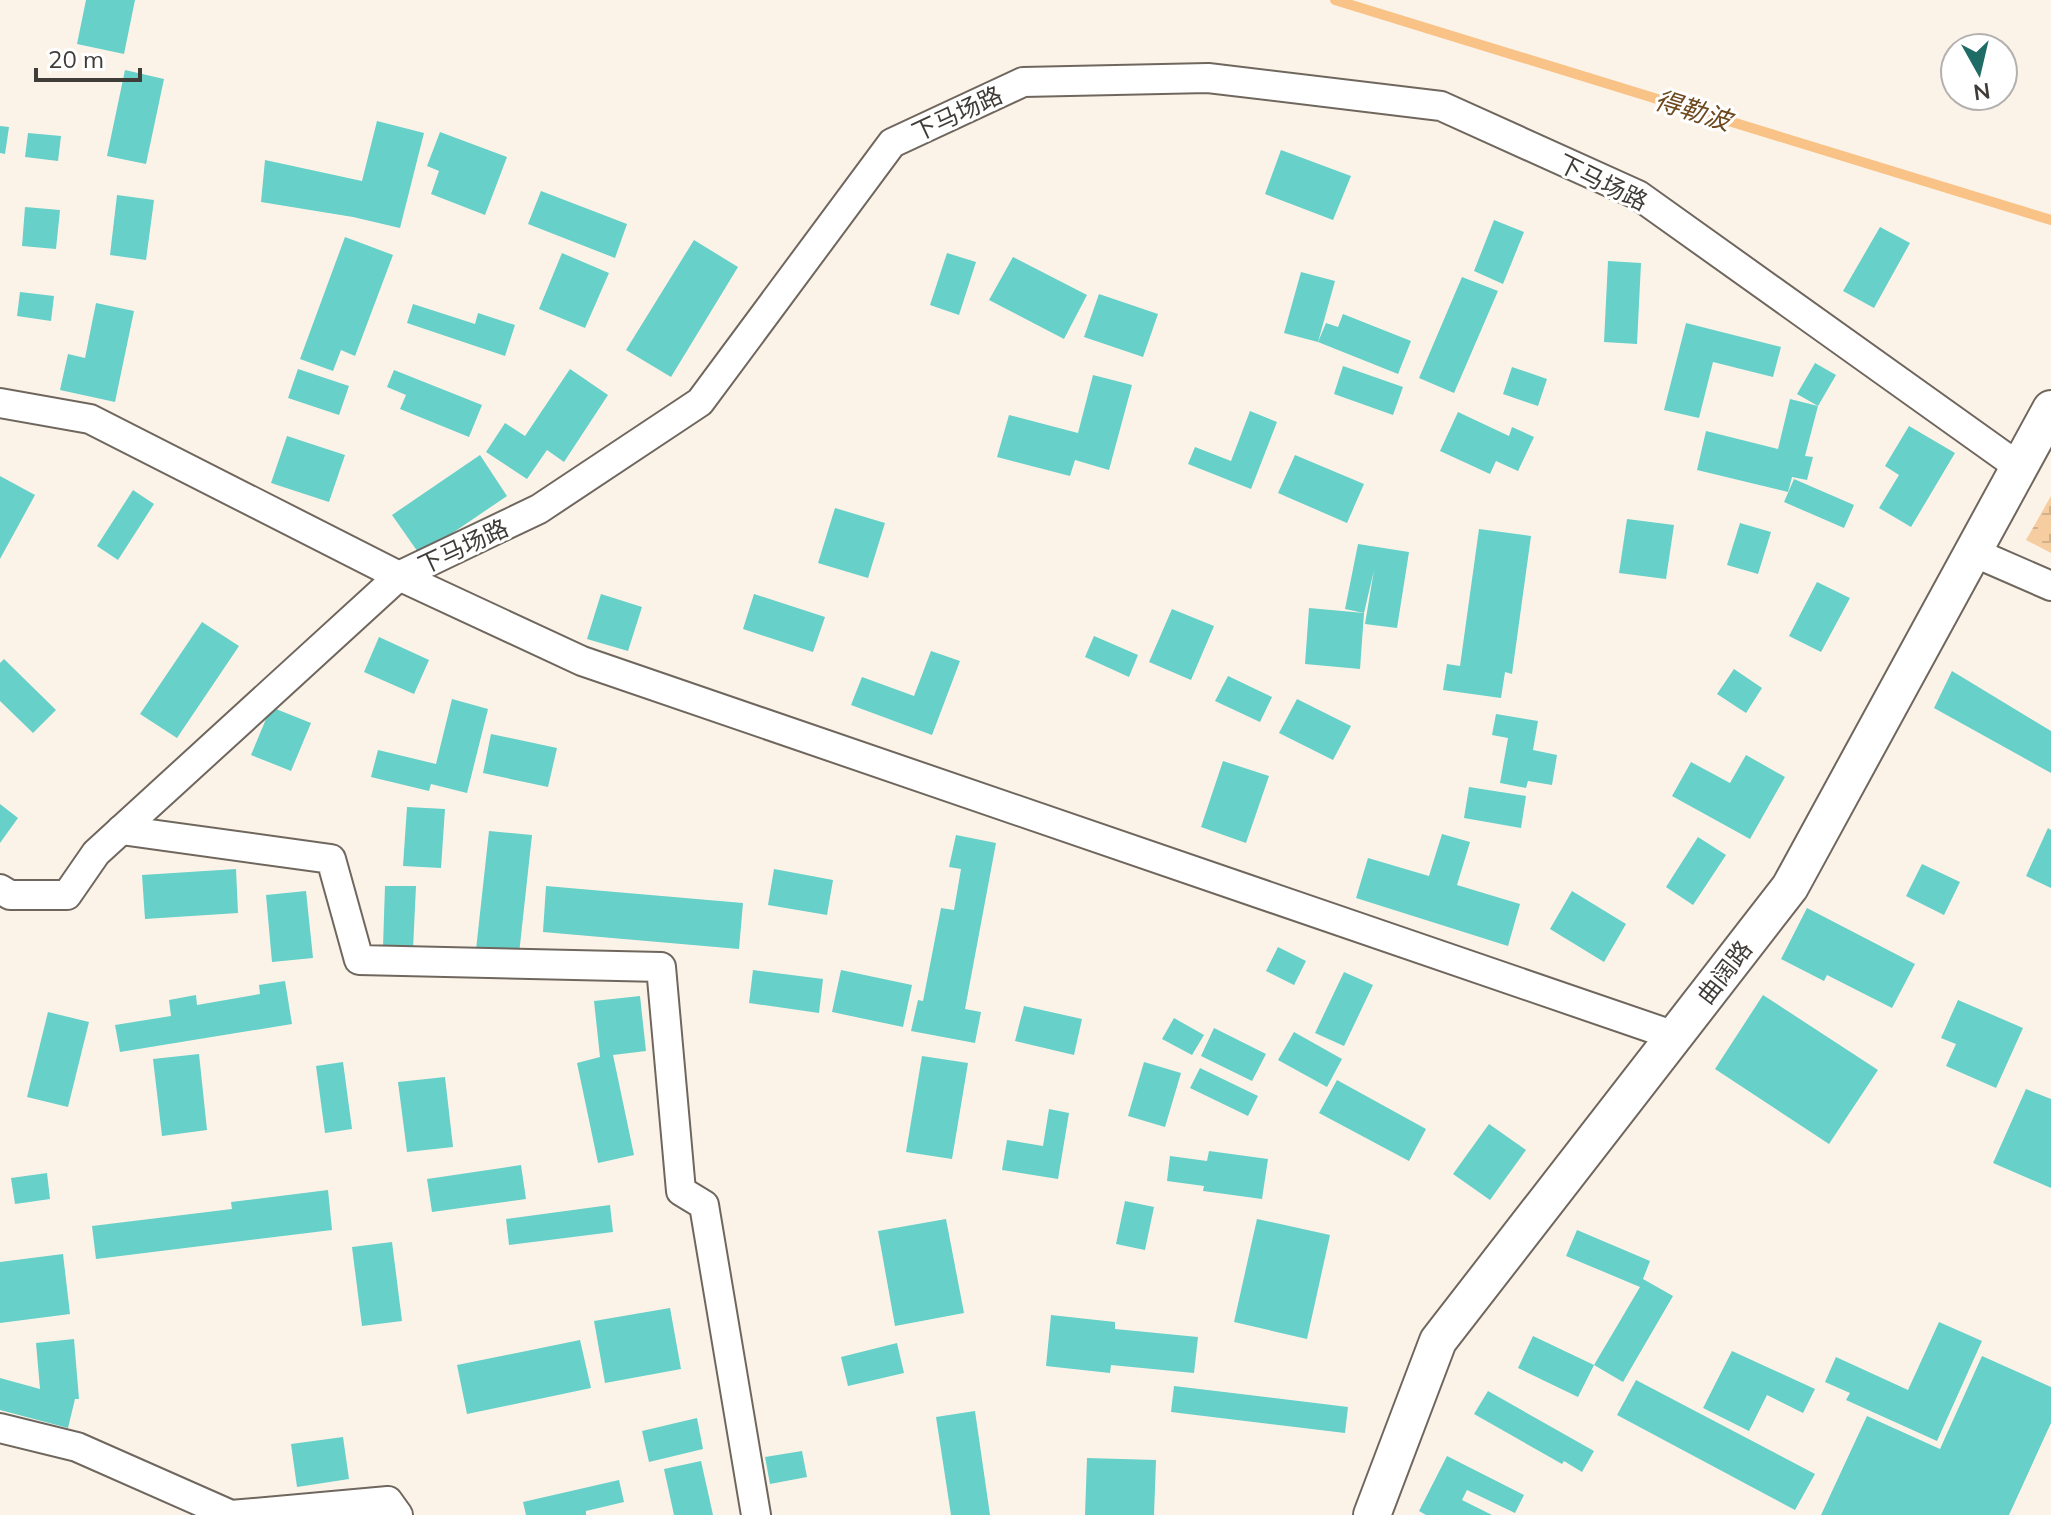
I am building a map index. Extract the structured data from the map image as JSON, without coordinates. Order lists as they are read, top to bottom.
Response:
{
  "streets": {
    "street": ["下马场路", "曲阔路"]
  },
  "crossings": [
    ["下马场路", "曲阔路"]
  ],
  "water": ["得勒波"],
  "scale_bar": "20 m",
  "north": "bottom"
}
